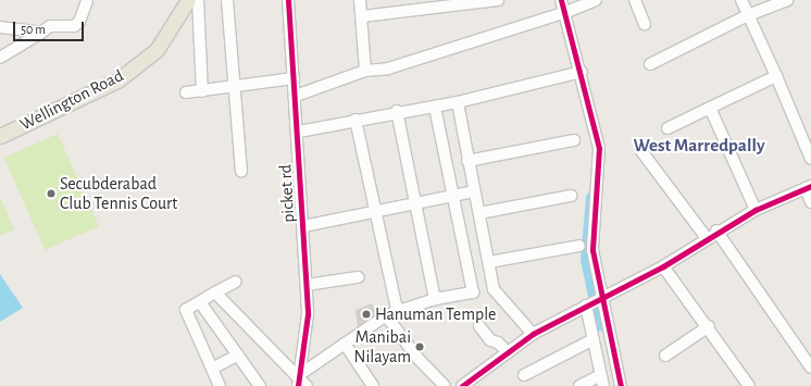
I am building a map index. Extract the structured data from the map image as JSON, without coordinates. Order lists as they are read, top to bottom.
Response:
{
  "streets": {
    "main road": ["Wellington Road"],
    "street": ["picket rd"]
  },
  "districts": ["West Marredpally"],
  "places": ["Secubderabad Club Tennis Court", "Hanuman Temple", "Manibai Nilayam"],
  "scale_bar": "50 m"
}
